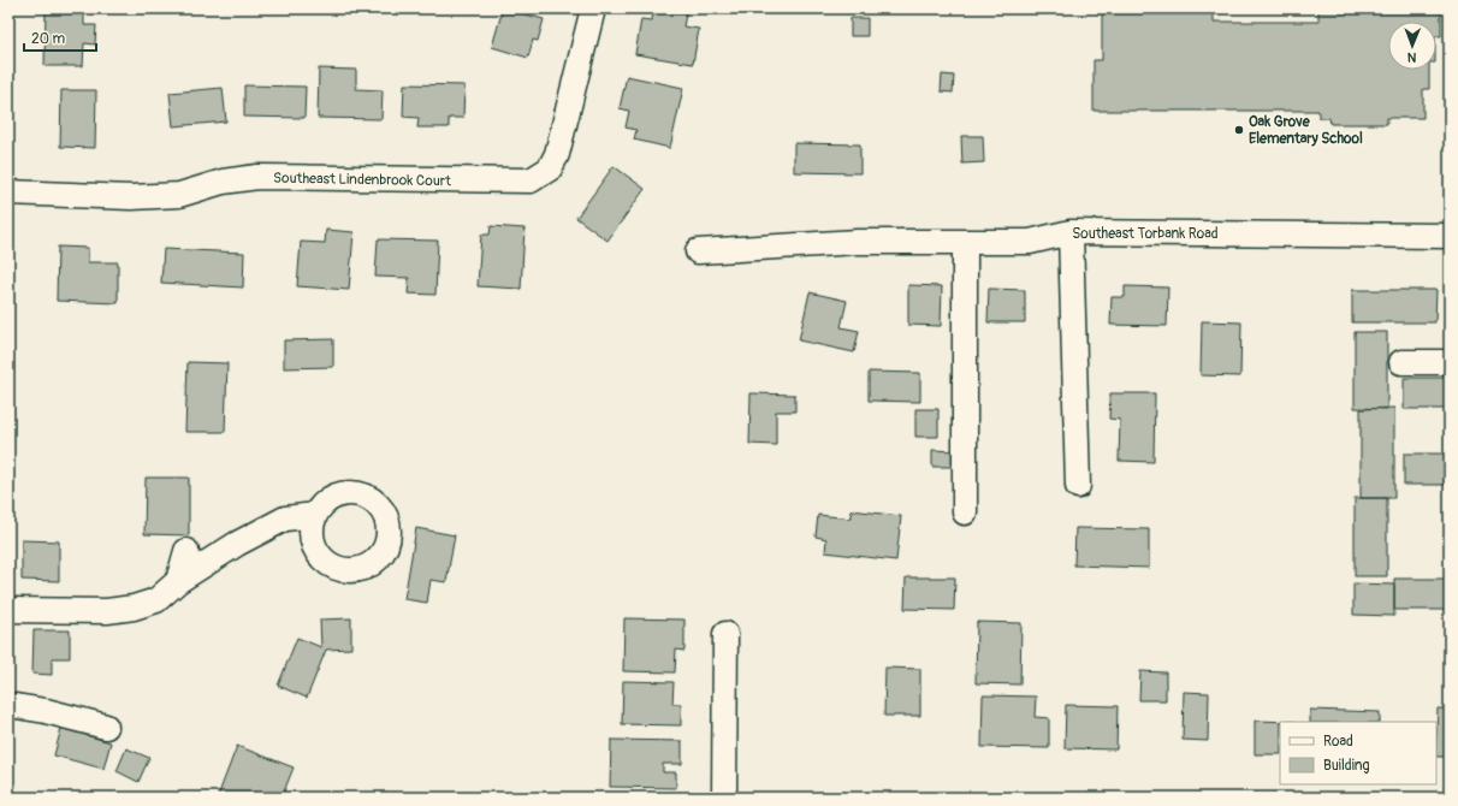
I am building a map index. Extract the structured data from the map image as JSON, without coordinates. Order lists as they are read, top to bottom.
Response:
{
  "streets": {
    "street": ["Southeast Lindenbrook Court", "Southeast Torbank Road"]
  },
  "places": ["Oak Grove Elementary School"],
  "legend": ["Road", "Building"],
  "scale_bar": "20 m",
  "north": "bottom"
}
